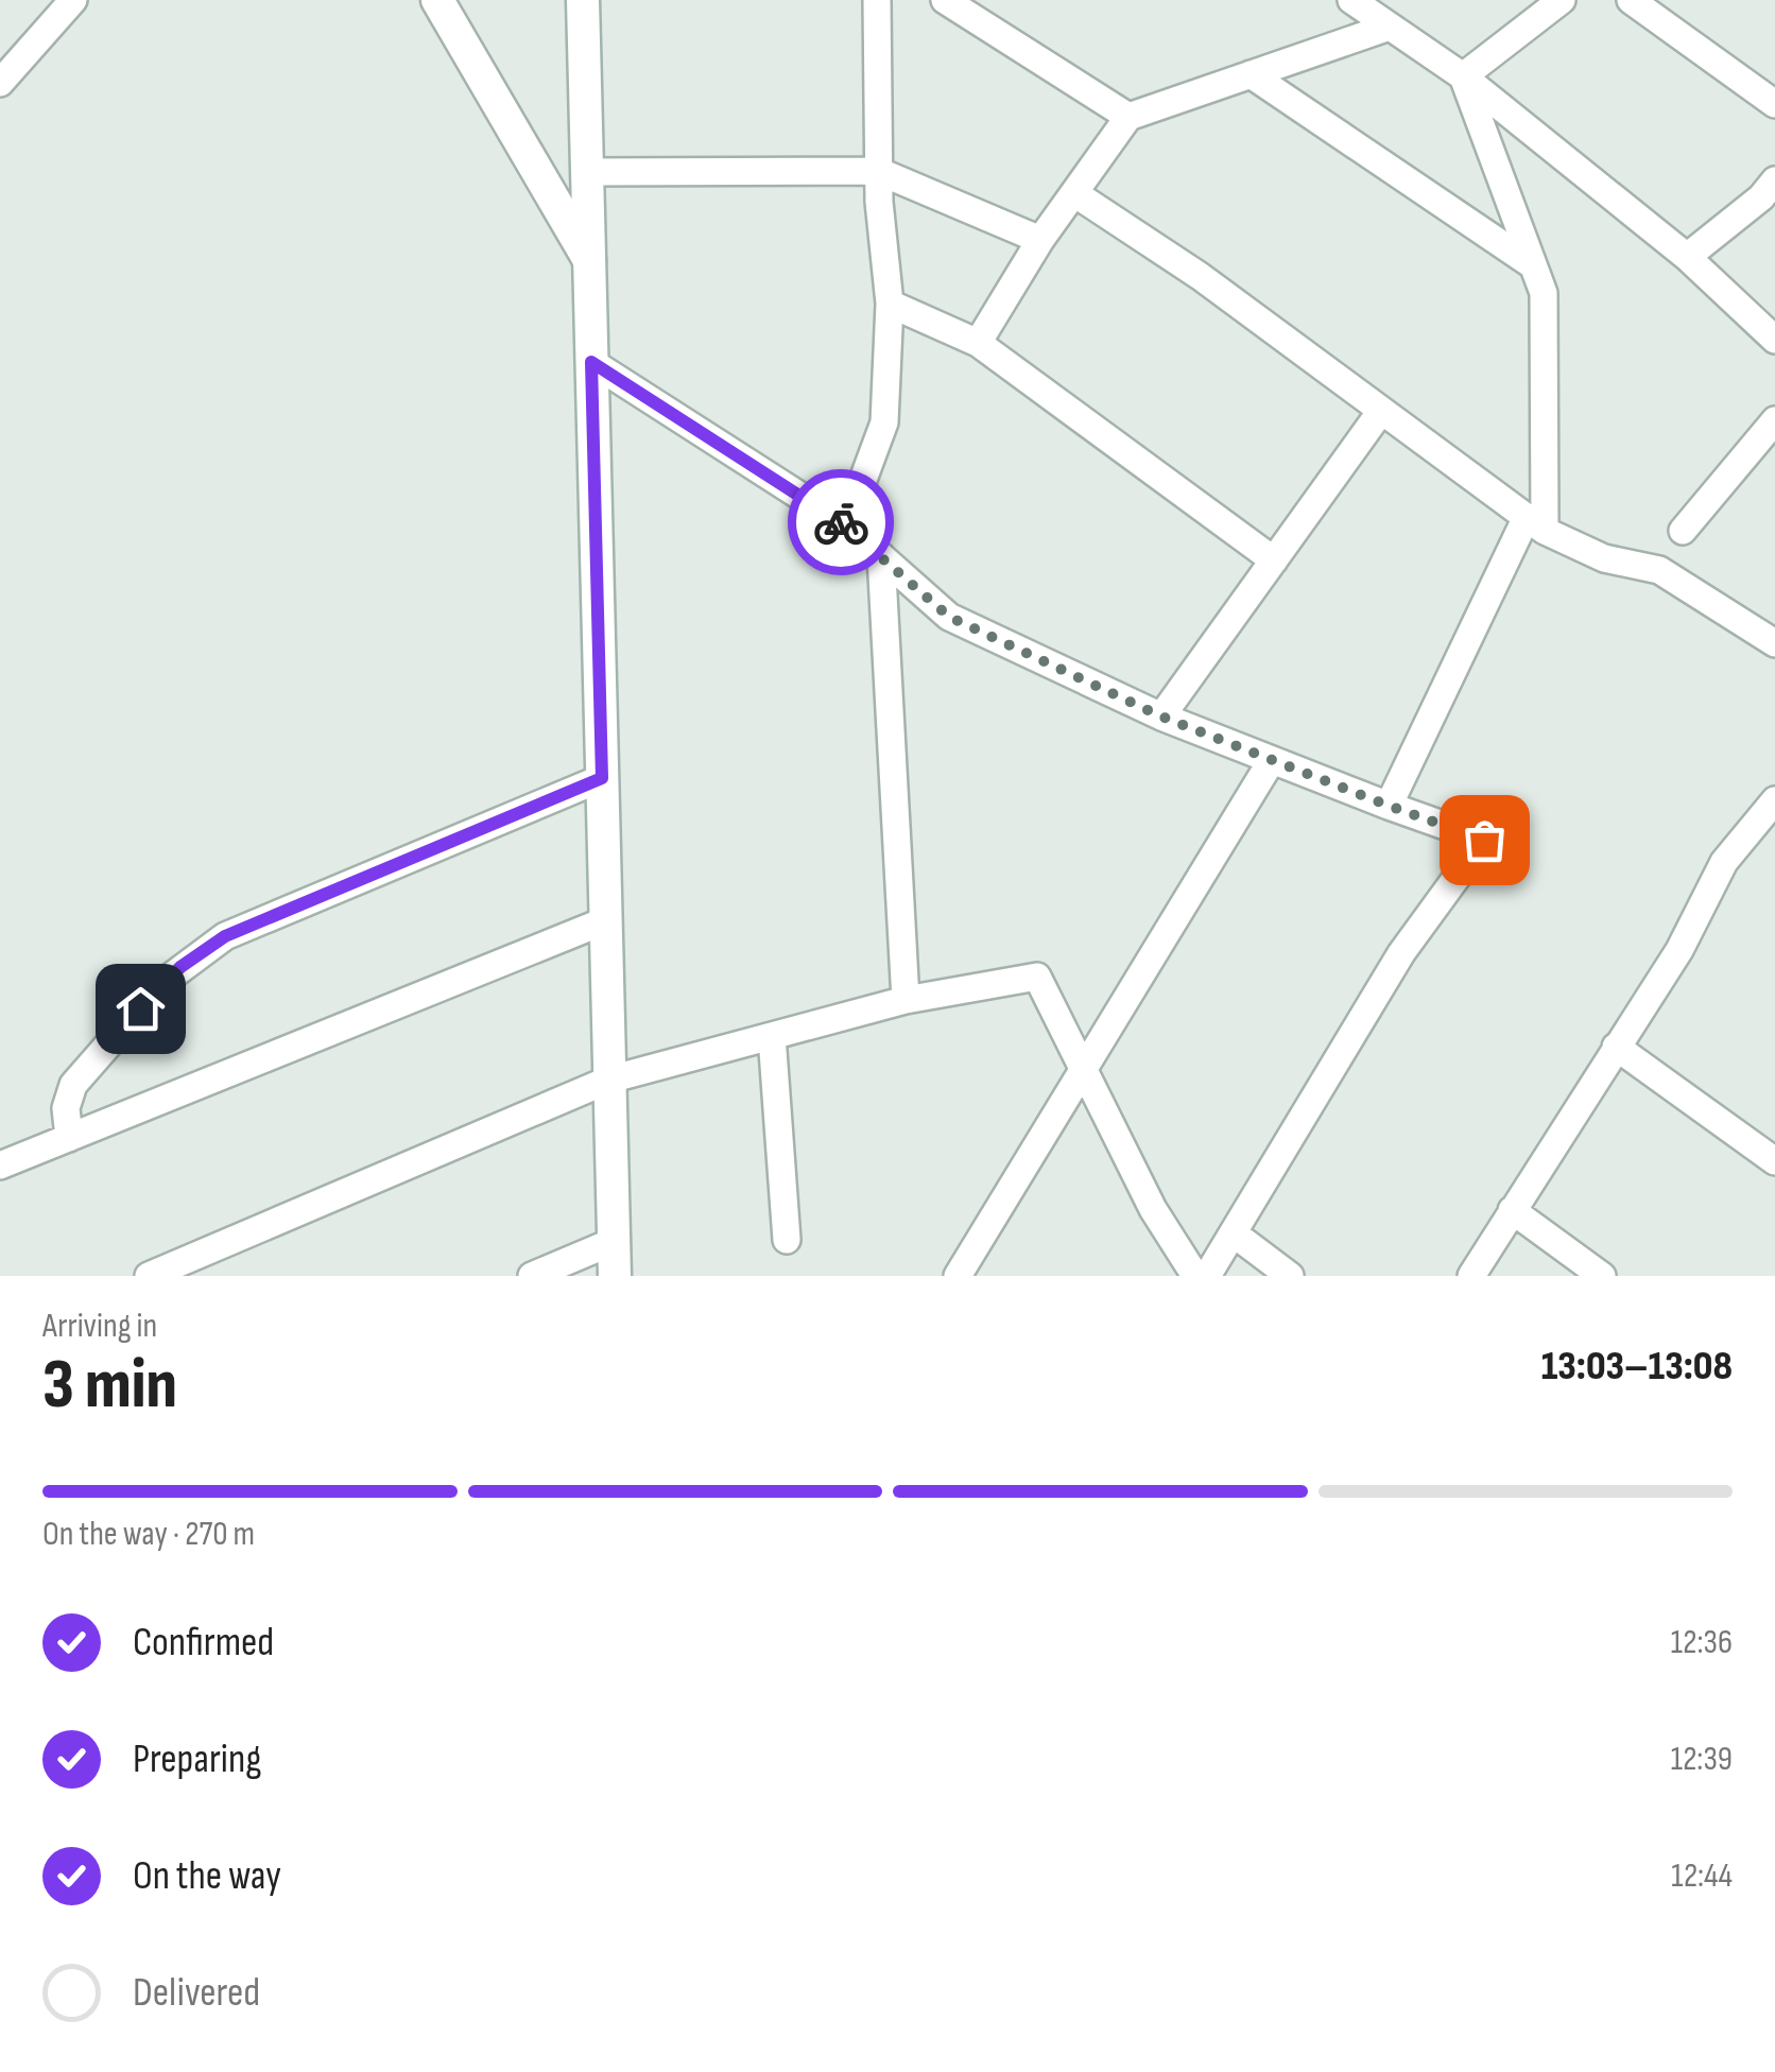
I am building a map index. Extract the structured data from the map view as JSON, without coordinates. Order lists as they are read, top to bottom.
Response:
{
  "page": {
    "heading": ["3 min", "Arriving in", "13:03–13:08"],
    "bar": "On the way · 270 m",
    "list": [
      ["Confirmed", "12:36"],
      ["Preparing", "12:39"],
      ["On the way", "12:44"],
      "Delivered"
    ]
  }
}
